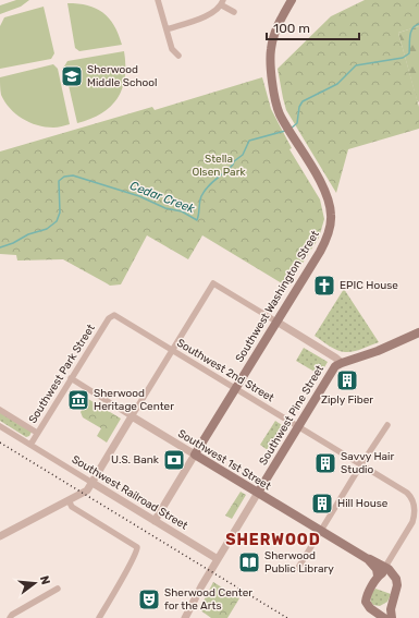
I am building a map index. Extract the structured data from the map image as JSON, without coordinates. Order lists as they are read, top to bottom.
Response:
{
  "streets": {
    "main road": ["Southwest Washington Street", "Southwest Pine Street", "Southwest 1st Street"],
    "street": ["Southwest 2nd Street", "Southwest Park Street", "Southwest Railroad Street"]
  },
  "crossings": [
    ["Southwest Washington Street", "Southwest 2nd Street"],
    ["Southwest Washington Street", "Southwest 1st Street"],
    ["Southwest Washington Street", "Southwest Railroad Street"],
    ["Southwest 2nd Street", "Southwest Park Street"],
    ["Southwest 2nd Street", "Southwest Pine Street"],
    ["Southwest 2nd Street", "Southwest 1st Street"],
    ["Southwest Park Street", "Southwest 1st Street"],
    ["Southwest Park Street", "Southwest Railroad Street"],
    ["Southwest Pine Street", "Southwest 1st Street"],
    ["Southwest Pine Street", "Southwest Railroad Street"]
  ],
  "districts": ["SHERWOOD"],
  "water": ["Cedar Creek"],
  "parks": ["Stella Olsen Park"],
  "places": {
    "school or university": ["Sherwood Middle School"],
    "church": ["EPIC House"],
    "building": ["Ziply Fiber", "Savvy Hair Studio", "Hill House"],
    "museum": ["Sherwood Heritage Center"],
    "bank": ["U.S. Bank"],
    "library": ["Sherwood Public Library"],
    "theatre": ["Sherwood Center for the Arts"]
  },
  "scale_bar": "100 m",
  "north": "right"
}
